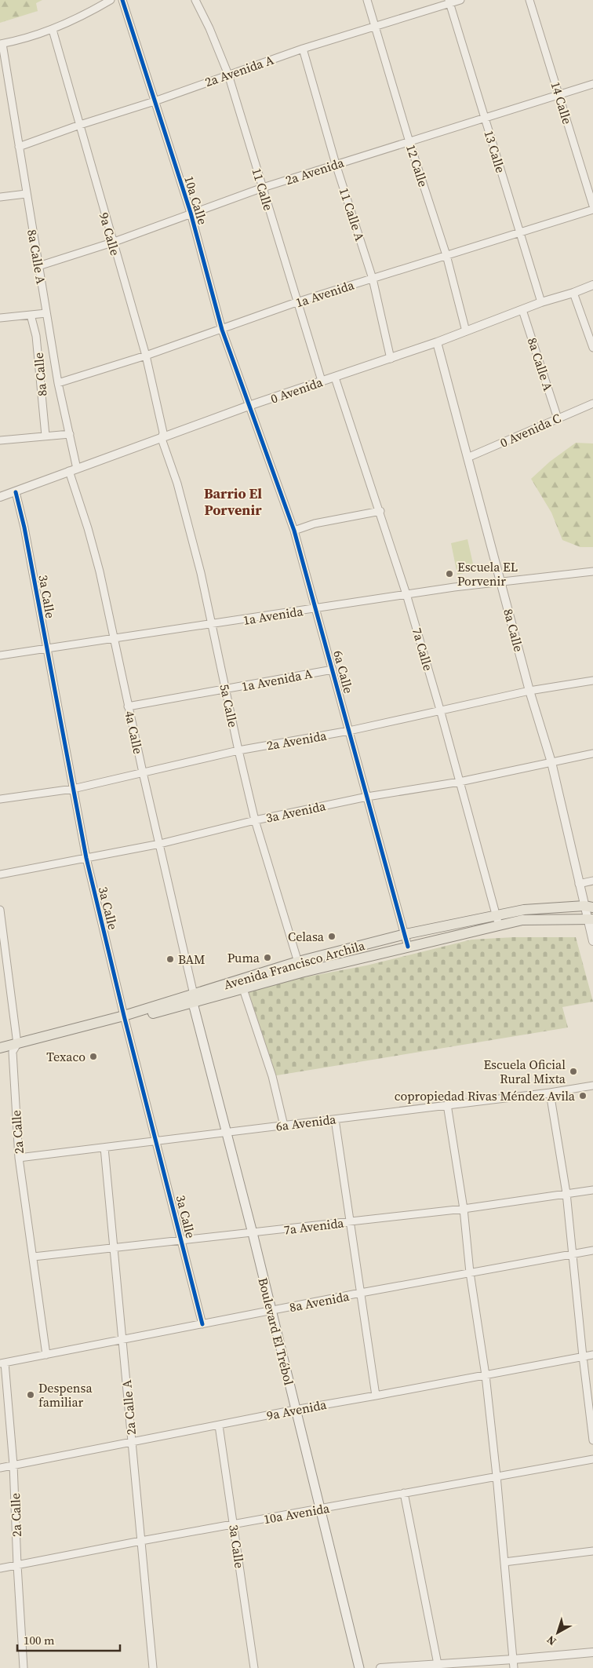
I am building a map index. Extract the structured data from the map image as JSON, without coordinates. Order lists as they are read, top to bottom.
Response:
{
  "streets": {
    "main road": ["Avenida Francisco Archila", "Boulevard El Trébol"],
    "street": [
      "2a Avenida A",
      "14 Calle",
      "13 Calle",
      "12 Calle",
      "2a Avenida",
      "11 Calle",
      "10a Calle",
      "11 Calle A",
      "9a Calle",
      "8a Calle A",
      "1a Avenida",
      "8a Calle",
      "0 Avenida",
      "0 Avenida C",
      "3a Calle",
      "7a Calle",
      "6a Calle",
      "1a Avenida A",
      "5a Calle",
      "4a Calle",
      "3a Avenida",
      "6a Avenida",
      "2a Calle",
      "7a Avenida",
      "8a Avenida",
      "2a Calle A",
      "9a Avenida",
      "10a Avenida"
    ]
  },
  "crossings": [
    ["2a Avenida A", "13 Calle"],
    ["2a Avenida A", "12 Calle"],
    ["2a Avenida A", "11 Calle"],
    ["2a Avenida A", "10a Calle"],
    ["2a Avenida A", "11 Calle A"],
    ["2a Avenida A", "9a Calle"],
    ["2a Avenida A", "8a Calle A"],
    ["14 Calle", "2a Avenida"],
    ["13 Calle", "2a Avenida"],
    ["13 Calle", "1a Avenida"],
    ["13 Calle", "0 Avenida"],
    ["12 Calle", "2a Avenida"],
    ["12 Calle", "1a Avenida"],
    ["12 Calle", "0 Avenida"],
    ["2a Avenida", "11 Calle"],
    ["2a Avenida", "10a Calle"],
    ["2a Avenida", "11 Calle A"],
    ["2a Avenida", "9a Calle"],
    ["2a Avenida", "8a Calle A"],
    ["2a Avenida", "8a Calle"],
    ["2a Avenida", "3a Calle"],
    ["2a Avenida", "7a Calle"],
    ["2a Avenida", "6a Calle"],
    ["2a Avenida", "5a Calle"],
    ["2a Avenida", "4a Calle"],
    ["11 Calle", "1a Avenida"],
    ["11 Calle", "0 Avenida"],
    ["10a Calle", "1a Avenida"],
    ["10a Calle", "0 Avenida"],
    ["10a Calle", "6a Calle"],
    ["11 Calle A", "1a Avenida"],
    ["11 Calle A", "0 Avenida"],
    ["9a Calle", "1a Avenida"],
    ["9a Calle", "0 Avenida"],
    ["9a Calle", "5a Calle"],
    ["8a Calle A", "1a Avenida"],
    ["8a Calle A", "0 Avenida"],
    ["8a Calle A", "0 Avenida C"],
    ["8a Calle A", "4a Calle"],
    ["1a Avenida", "8a Calle"],
    ["1a Avenida", "3a Calle"],
    ["1a Avenida", "7a Calle"],
    ["1a Avenida", "6a Calle"],
    ["1a Avenida", "5a Calle"],
    ["1a Avenida", "4a Calle"],
    ["8a Calle", "0 Avenida"],
    ["8a Calle", "0 Avenida C"],
    ["8a Calle", "3a Avenida"],
    ["8a Calle", "Avenida Francisco Archila"],
    ["0 Avenida", "3a Calle"],
    ["0 Avenida", "7a Calle"],
    ["0 Avenida", "6a Calle"],
    ["0 Avenida", "5a Calle"],
    ["0 Avenida", "4a Calle"],
    ["3a Calle", "3a Avenida"],
    ["3a Calle", "Avenida Francisco Archila"],
    ["3a Calle", "6a Avenida"],
    ["3a Calle", "7a Avenida"],
    ["3a Calle", "8a Avenida"],
    ["3a Calle", "9a Avenida"],
    ["3a Calle", "10a Avenida"],
    ["7a Calle", "3a Avenida"],
    ["7a Calle", "Avenida Francisco Archila"],
    ["6a Calle", "1a Avenida A"],
    ["6a Calle", "3a Avenida"],
    ["6a Calle", "Avenida Francisco Archila"],
    ["1a Avenida A", "5a Calle"],
    ["1a Avenida A", "4a Calle"],
    ["5a Calle", "3a Avenida"],
    ["5a Calle", "Avenida Francisco Archila"],
    ["4a Calle", "3a Avenida"],
    ["4a Calle", "Avenida Francisco Archila"],
    ["4a Calle", "Boulevard El Trébol"],
    ["Avenida Francisco Archila", "2a Calle"],
    ["Avenida Francisco Archila", "Boulevard El Trébol"],
    ["6a Avenida", "2a Calle"],
    ["6a Avenida", "Boulevard El Trébol"],
    ["6a Avenida", "2a Calle A"],
    ["2a Calle", "7a Avenida"],
    ["2a Calle", "8a Avenida"],
    ["2a Calle", "9a Avenida"],
    ["2a Calle", "10a Avenida"],
    ["7a Avenida", "Boulevard El Trébol"],
    ["7a Avenida", "2a Calle A"],
    ["8a Avenida", "Boulevard El Trébol"],
    ["8a Avenida", "2a Calle A"],
    ["Boulevard El Trébol", "9a Avenida"],
    ["Boulevard El Trébol", "10a Avenida"],
    ["2a Calle A", "9a Avenida"],
    ["2a Calle A", "10a Avenida"]
  ],
  "districts": ["Barrio El Porvenir"],
  "places": [
    "Escuela EL Porvenir",
    "Celasa",
    "Puma",
    "BAM",
    "Texaco",
    "Escuela Oficial Rural Mixta",
    "copropiedad Rivas Méndez Avila",
    "Despensa familiar"
  ],
  "scale_bar": "100 m",
  "north": "bottom left"
}
